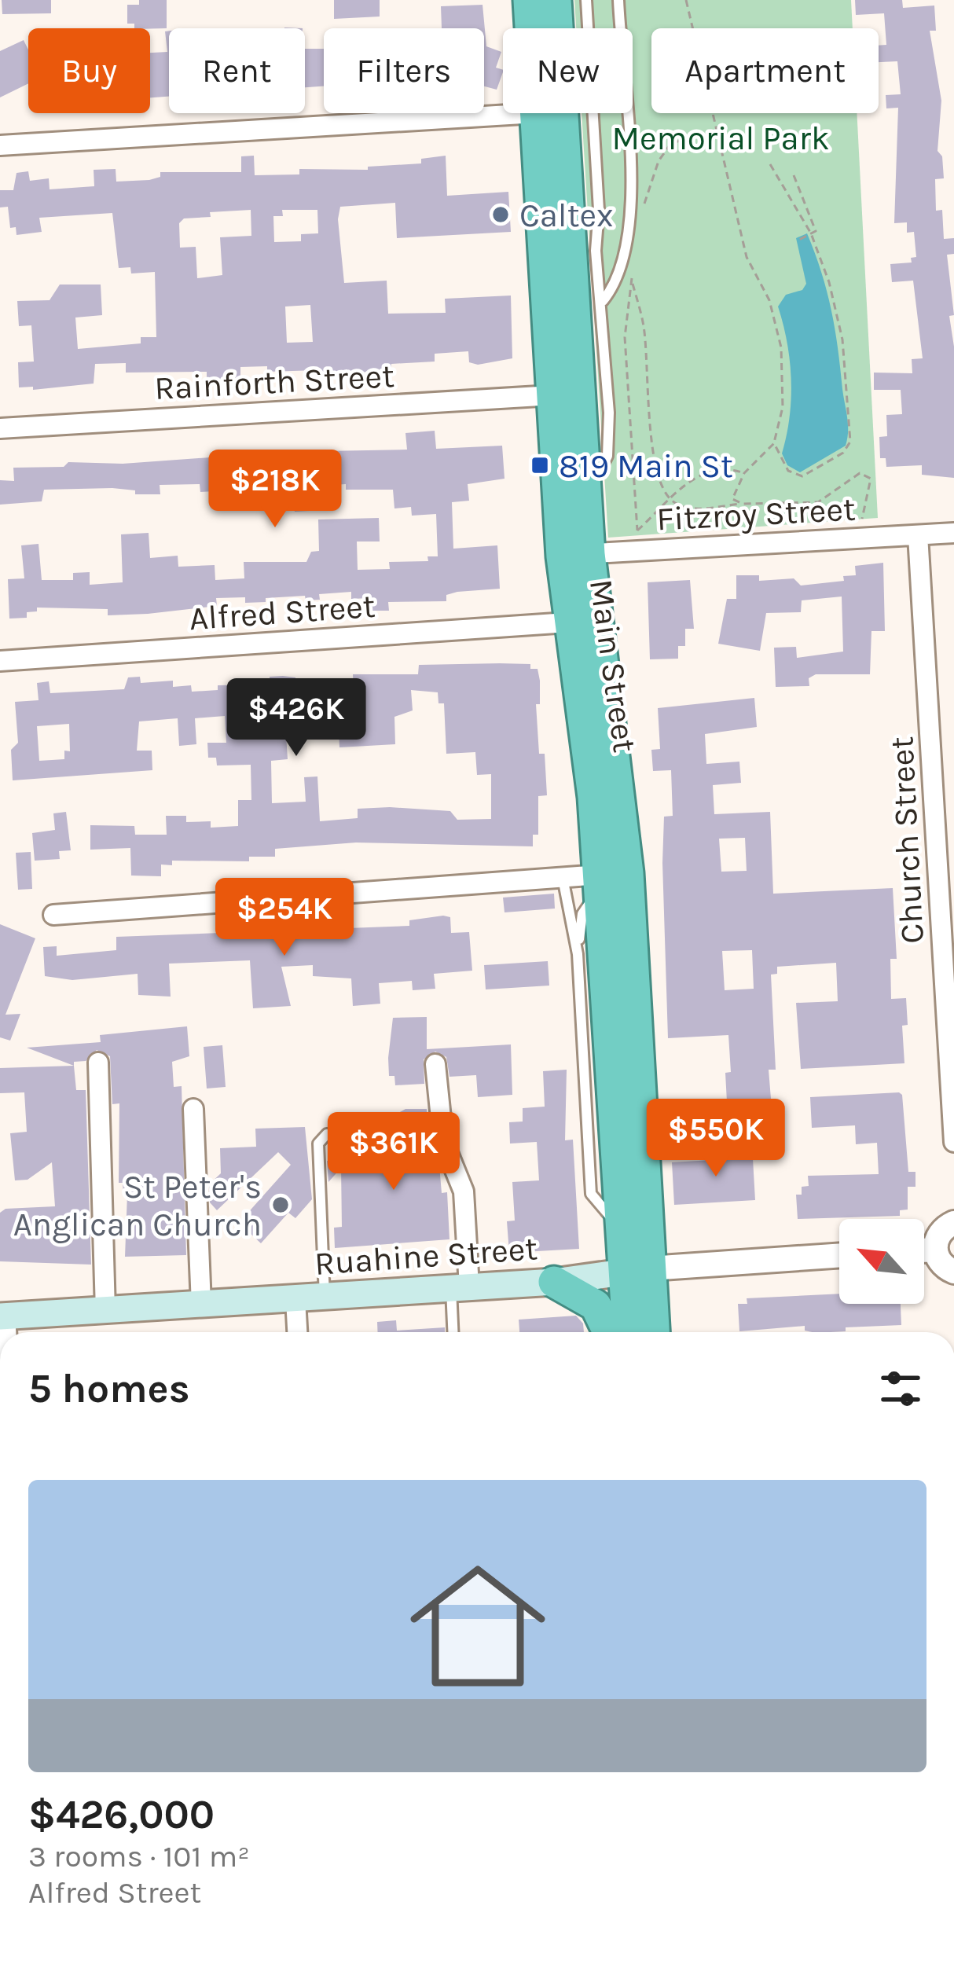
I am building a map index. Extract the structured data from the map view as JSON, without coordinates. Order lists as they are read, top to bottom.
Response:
{
  "streets": {
    "highway": ["Main Street"],
    "main road": ["Ruahine Street"],
    "street": [
      "Rainforth Street",
      "Fitzroy Street",
      "Alfred Street",
      "Church Street"
    ]
  },
  "crossings": [
    ["Rainforth Street", "Main Street"],
    ["Fitzroy Street", "Main Street"],
    ["Fitzroy Street", "Church Street"],
    ["Alfred Street", "Main Street"],
    ["Main Street", "Ruahine Street"]
  ],
  "parks": ["Memorial Park"],
  "places": {
    "other": ["Caltex", "St Peter's Anglican Church"],
    "transit": ["819 Main St"]
  },
  "north": "top left",
  "page": {
    "chip": [
      "Buy",
      "Rent",
      "Filters",
      "New",
      "Apartment"
    ],
    "price": [
      "$218K",
      "$426K",
      "$254K",
      "$550K",
      "$361K"
    ],
    "heading": "5 homes",
    "list": [
      {
        "name": "$426,000",
        "note": "3 rooms · 101 m² · Alfred Street"
      }
    ]
  }
}
